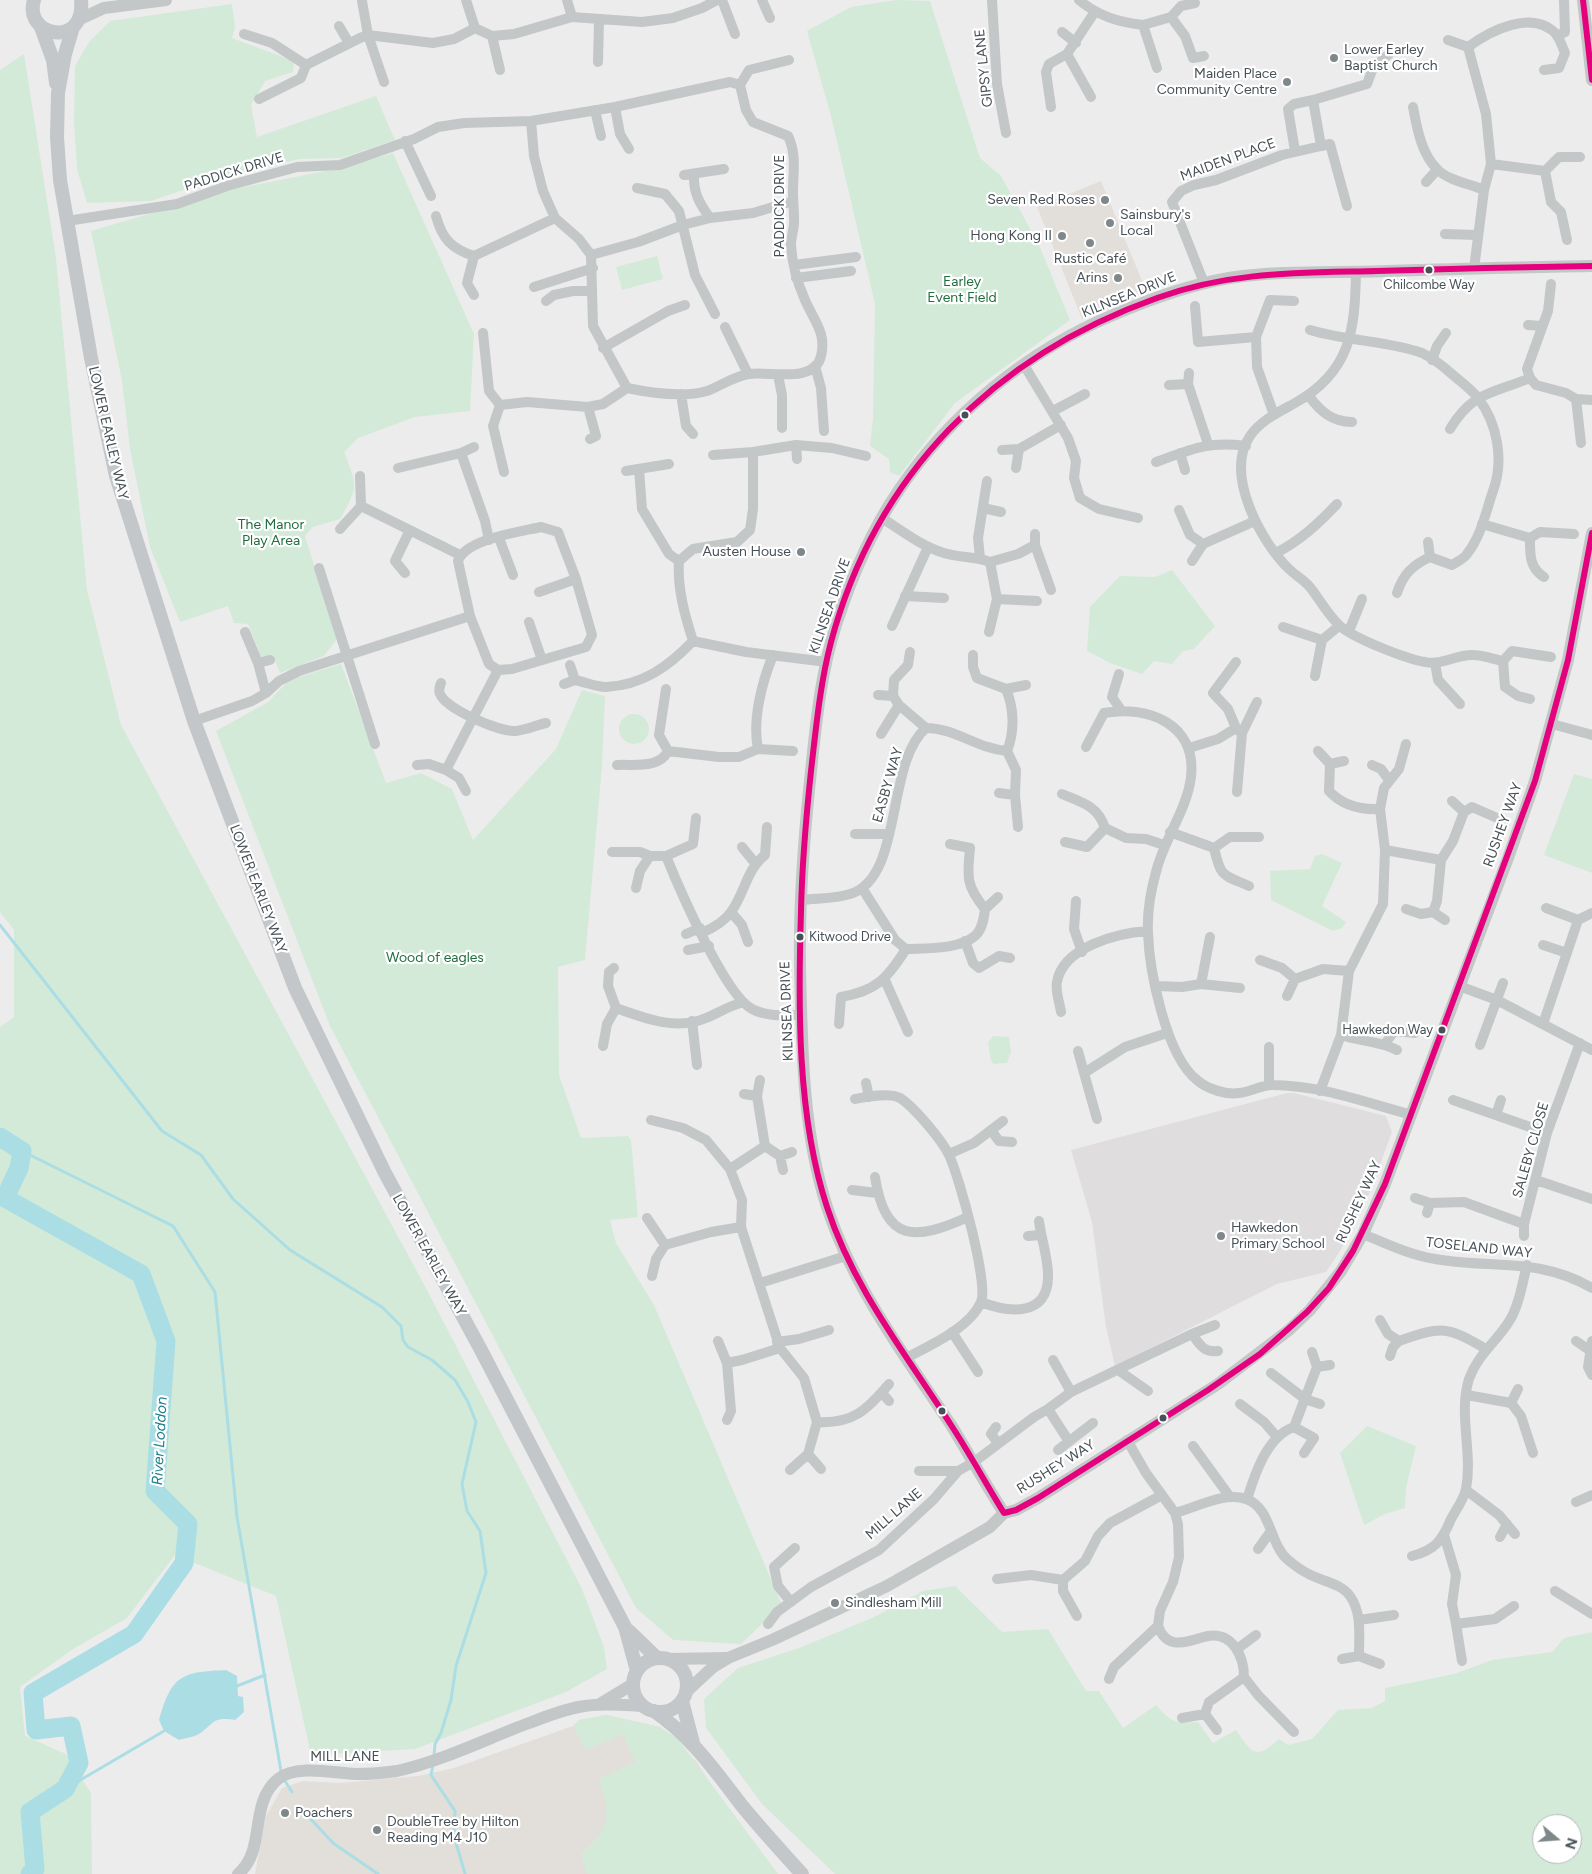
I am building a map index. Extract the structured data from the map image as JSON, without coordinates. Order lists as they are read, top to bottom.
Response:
{
  "streets": {
    "main road": ["LOWER EARLEY WAY"],
    "street": [
      "GIPSY LANE",
      "MAIDEN PLACE",
      "PADDICK DRIVE",
      "KILNSEA DRIVE",
      "EASBY WAY",
      "RUSHEY WAY",
      "SALEBY CLOSE",
      "TOSELAND WAY",
      "MILL LANE"
    ]
  },
  "crossings": [
    ["MAIDEN PLACE", "KILNSEA DRIVE"],
    ["PADDICK DRIVE", "LOWER EARLEY WAY"],
    ["KILNSEA DRIVE", "RUSHEY WAY"],
    ["KILNSEA DRIVE", "MILL LANE"],
    ["LOWER EARLEY WAY", "RUSHEY WAY"],
    ["LOWER EARLEY WAY", "MILL LANE"],
    ["RUSHEY WAY", "TOSELAND WAY"],
    ["RUSHEY WAY", "MILL LANE"]
  ],
  "water": ["River Loddon"],
  "parks": ["Earley Event Field", "The Manor Play Area", "Wood of eagles"],
  "places": [
    "Lower Earley Baptist Church",
    "Maiden Place Community Centre",
    "Seven Red Roses",
    "Sainsbury's Local",
    "Hong Kong II",
    "Rustic Café",
    "Chilcombe Way",
    "Arins",
    "Austen House",
    "Kitwood Drive",
    "Hawkedon Way",
    "Hawkedon Primary School",
    "Sindlesham Mill",
    "Poachers",
    "DoubleTree by Hilton Reading M4 J10"
  ],
  "north": "right"
}
